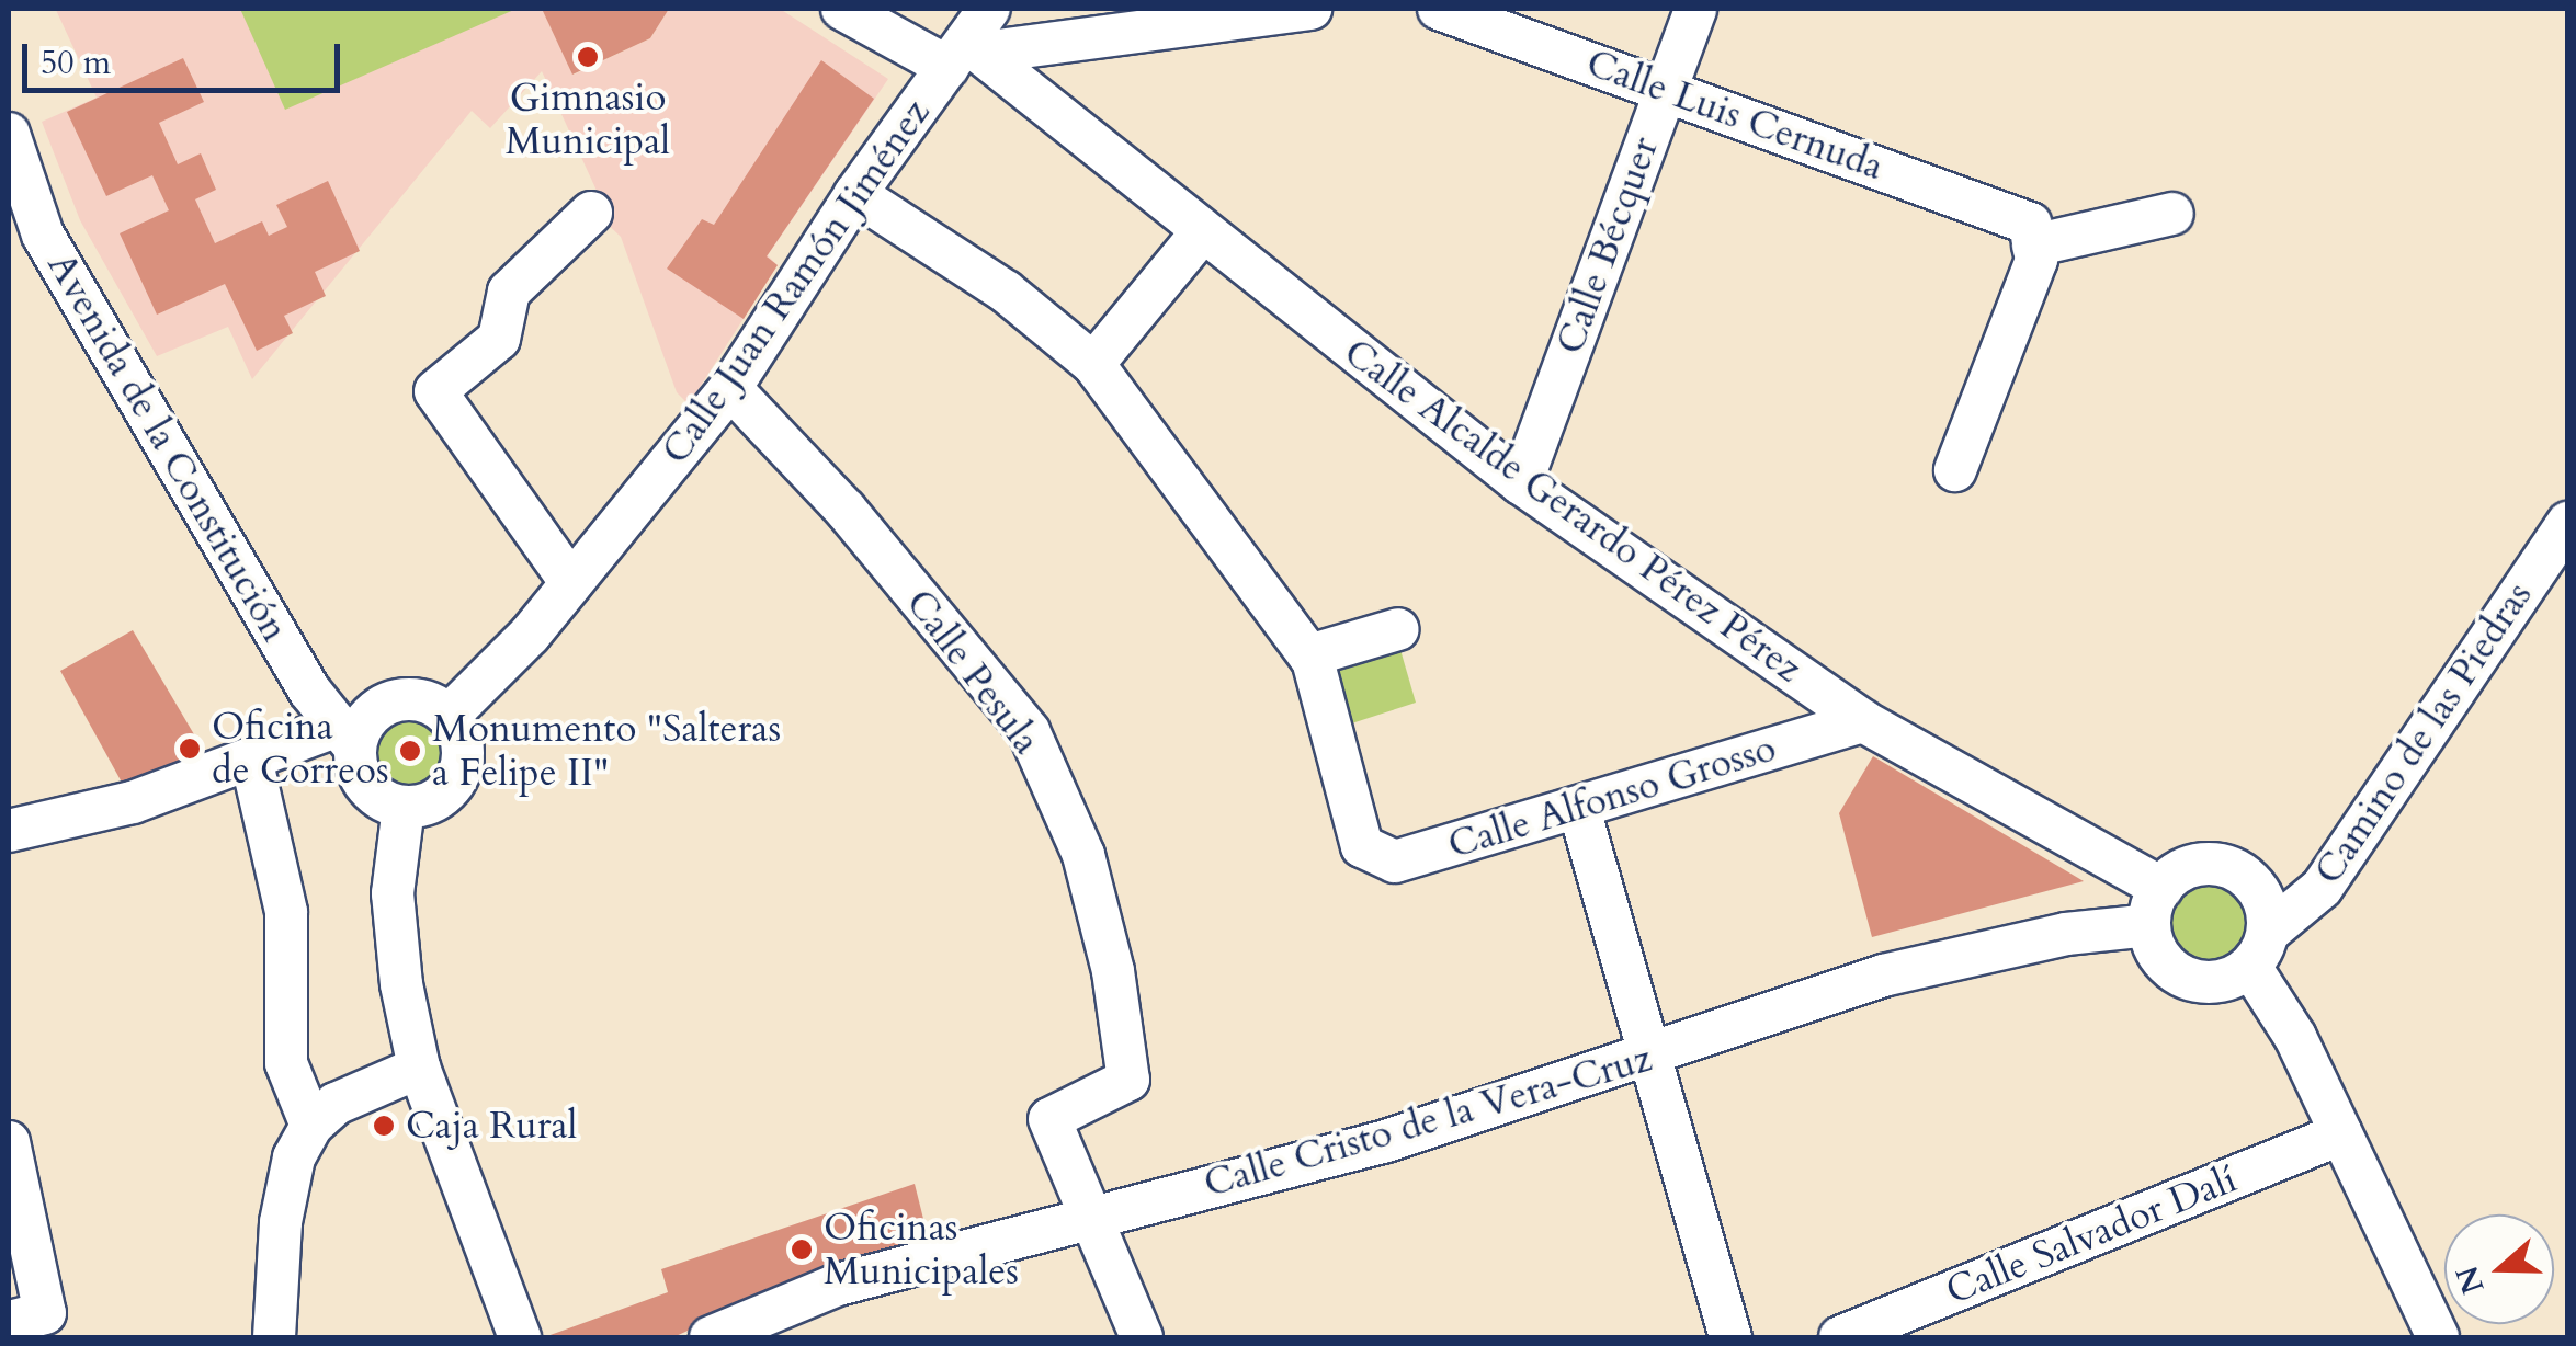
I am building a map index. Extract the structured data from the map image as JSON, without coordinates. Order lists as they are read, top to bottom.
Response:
{
  "streets": {
    "street": [
      "Calle Luis Cernuda",
      "Calle Bécquer",
      "Calle Juan Ramón Jiménez",
      "Avenida de la Constitución",
      "Calle Alcalde Gerardo Pérez Pérez",
      "Calle Pesula",
      "Camino de las Piedras",
      "Calle Alfonso Grosso",
      "Calle Cristo de la Vera-Cruz",
      "Calle Salvador Dalí"
    ]
  },
  "crossings": [
    ["Calle Luis Cernuda", "Calle Bécquer"],
    ["Calle Bécquer", "Calle Alcalde Gerardo Pérez Pérez"],
    ["Calle Juan Ramón Jiménez", "Avenida de la Constitución"],
    ["Calle Juan Ramón Jiménez", "Calle Alcalde Gerardo Pérez Pérez"],
    ["Calle Juan Ramón Jiménez", "Calle Pesula"],
    ["Calle Alcalde Gerardo Pérez Pérez", "Camino de las Piedras"],
    ["Calle Alcalde Gerardo Pérez Pérez", "Calle Alfonso Grosso"],
    ["Calle Alcalde Gerardo Pérez Pérez", "Calle Cristo de la Vera-Cruz"],
    ["Calle Pesula", "Calle Cristo de la Vera-Cruz"],
    ["Camino de las Piedras", "Calle Cristo de la Vera-Cruz"]
  ],
  "places": [
    "Gimnasio Municipal",
    "Oficina de Correos",
    "Monumento \"Salteras a Felipe II\"",
    "Caja Rural",
    "Oficinas Municipales"
  ],
  "scale_bar": "50 m",
  "north": "left"
}
